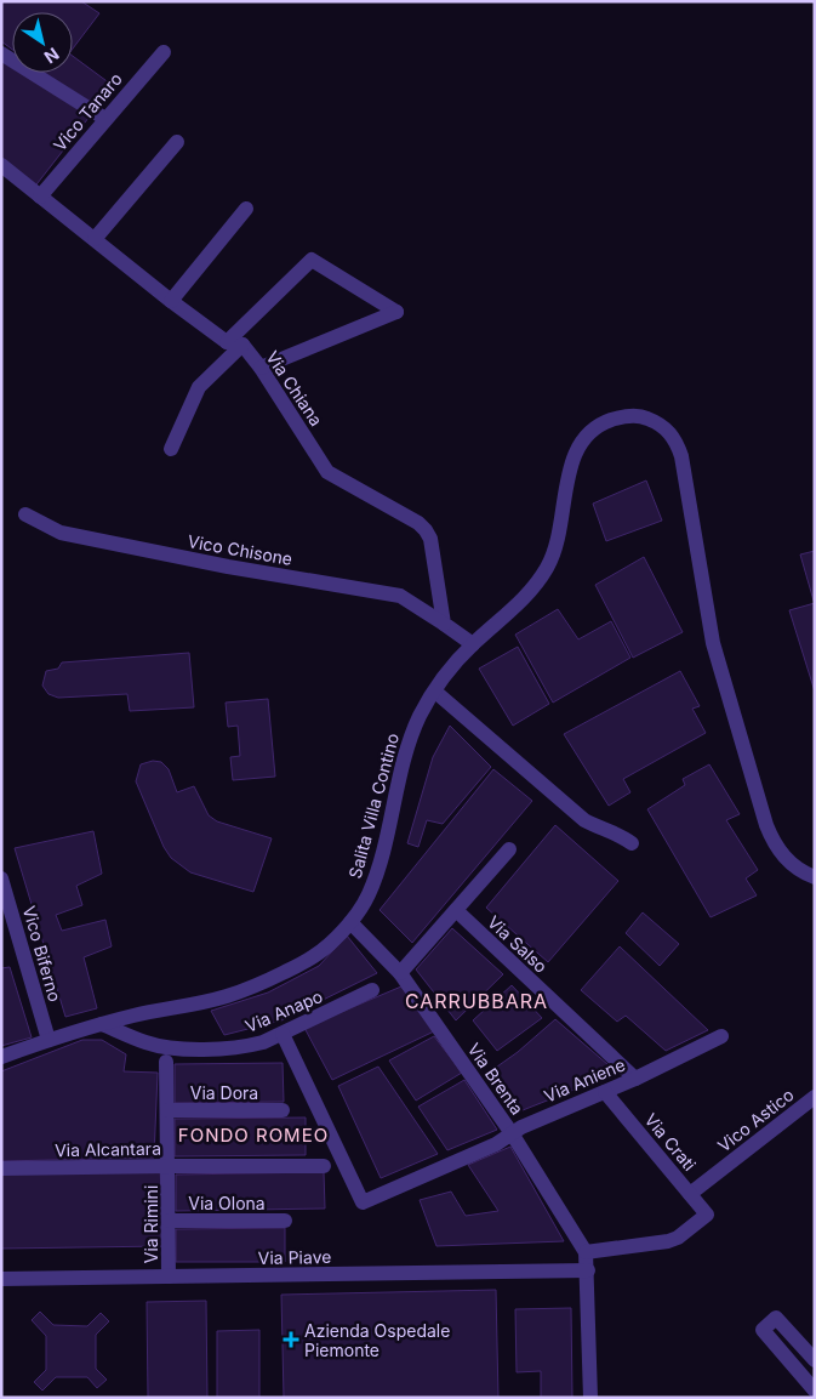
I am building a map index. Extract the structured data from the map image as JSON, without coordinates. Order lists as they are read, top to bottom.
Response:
{
  "streets": {
    "street": [
      "Vico Tanaro",
      "Via Chiana",
      "Vico Chisone",
      "Salita Villa Contino",
      "Via Salso",
      "Vico Biferno",
      "Via Anapo",
      "Via Brenta",
      "Via Aniene",
      "Via Dora",
      "Vico Astico",
      "Via Crati",
      "Via Alcantara",
      "Via Olona",
      "Via Rimini",
      "Via Piave"
    ]
  },
  "crossings": [
    ["Vico Tanaro", "Via Chiana"],
    ["Via Chiana", "Vico Chisone"],
    ["Salita Villa Contino", "Vico Biferno"],
    ["Salita Villa Contino", "Via Anapo"],
    ["Salita Villa Contino", "Via Brenta"],
    ["Via Salso", "Via Aniene"],
    ["Via Anapo", "Via Aniene"],
    ["Via Brenta", "Via Aniene"],
    ["Via Brenta", "Via Crati"],
    ["Via Brenta", "Via Piave"],
    ["Via Aniene", "Via Crati"],
    ["Via Dora", "Via Rimini"],
    ["Vico Astico", "Via Crati"],
    ["Via Alcantara", "Via Rimini"],
    ["Via Olona", "Via Rimini"],
    ["Via Rimini", "Via Piave"]
  ],
  "districts": ["CARRUBBARA", "FONDO ROMEO"],
  "places": {
    "health": ["Azienda Ospedale Piemonte"]
  },
  "north": "bottom right"
}
